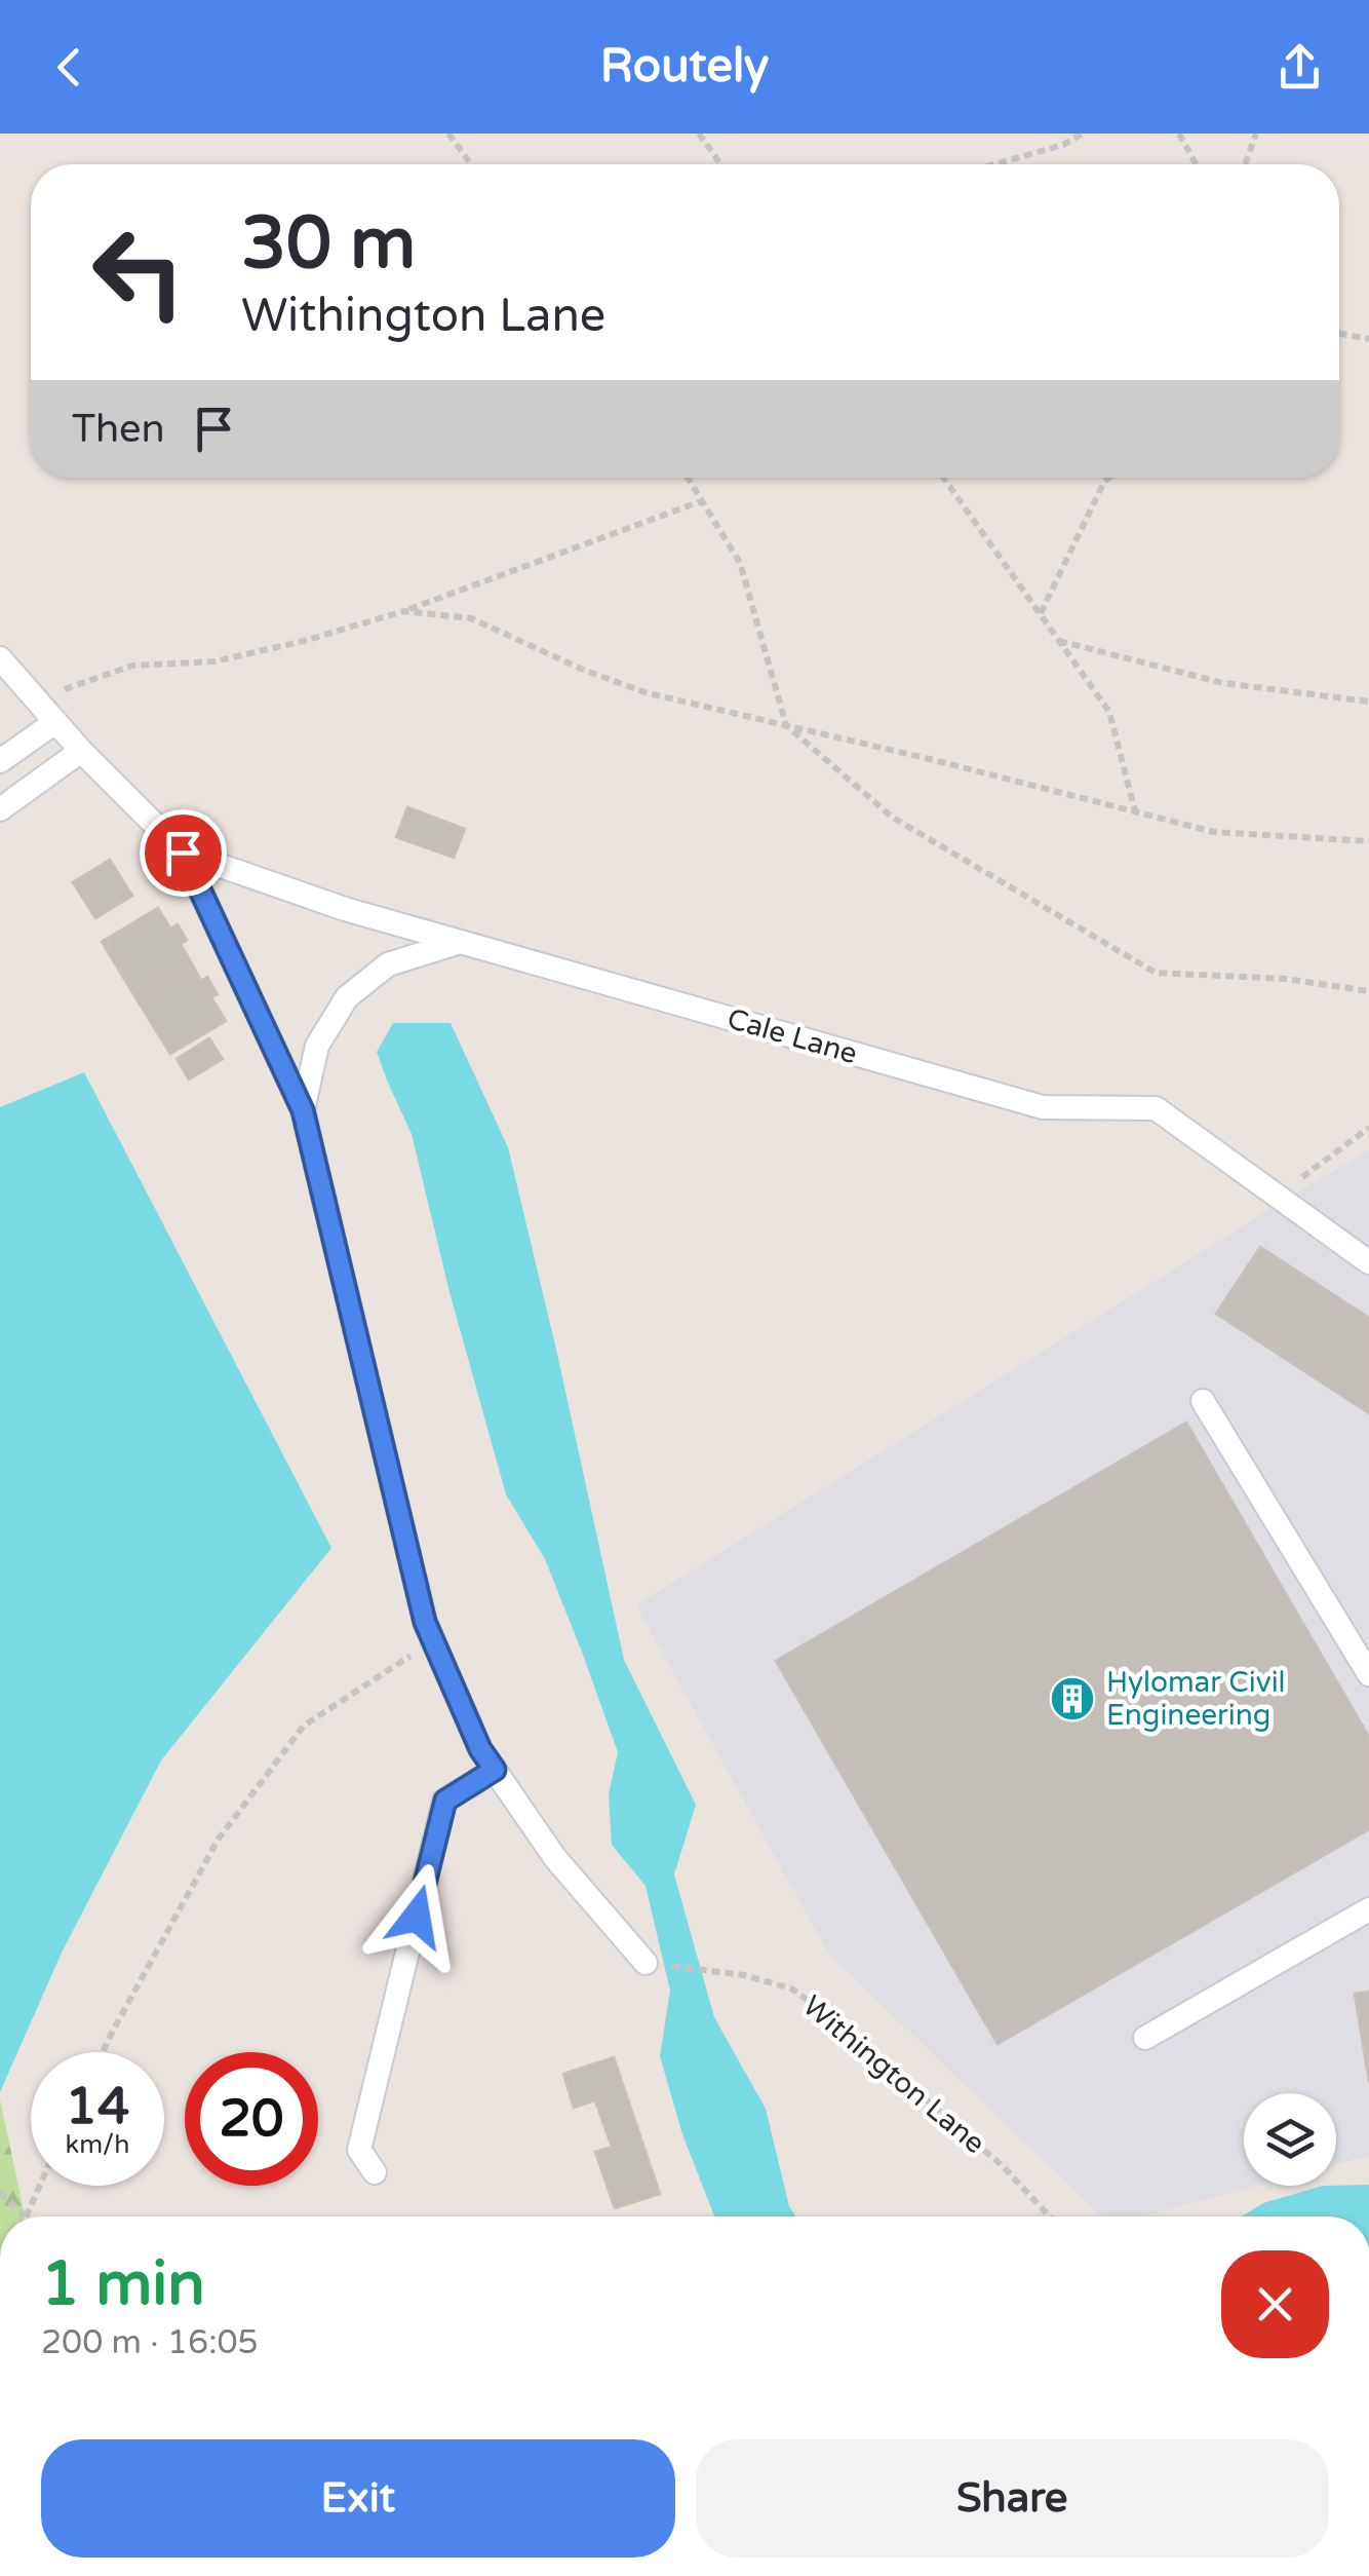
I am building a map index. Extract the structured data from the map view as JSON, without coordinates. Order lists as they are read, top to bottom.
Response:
{
  "streets": {
    "lane": ["Cale Lane"],
    "path": ["Withington Lane"]
  },
  "places": {
    "building": ["Hylomar Civil Engineering"]
  },
  "page": {
    "header": "Routely",
    "turn": ["30 m", "Withington Lane"],
    "then": "Then",
    "speed": "14 km/h",
    "limit": "20",
    "heading": ["1 min", "200 m · 16:05"],
    "buttons": ["Exit", "Share"]
  }
}
